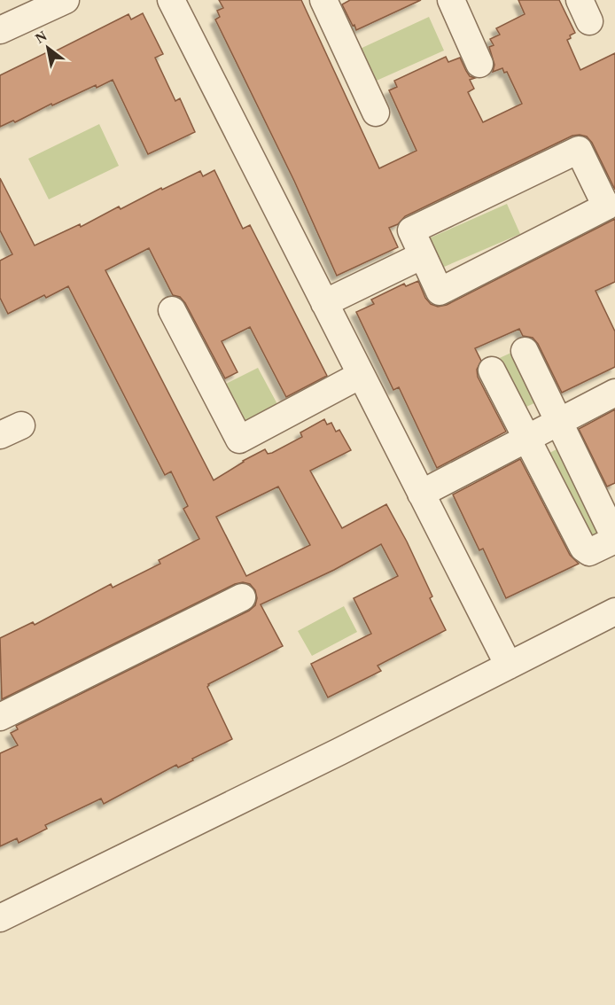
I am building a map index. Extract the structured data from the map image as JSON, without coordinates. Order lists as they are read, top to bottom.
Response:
{
  "north": "top left"
}
